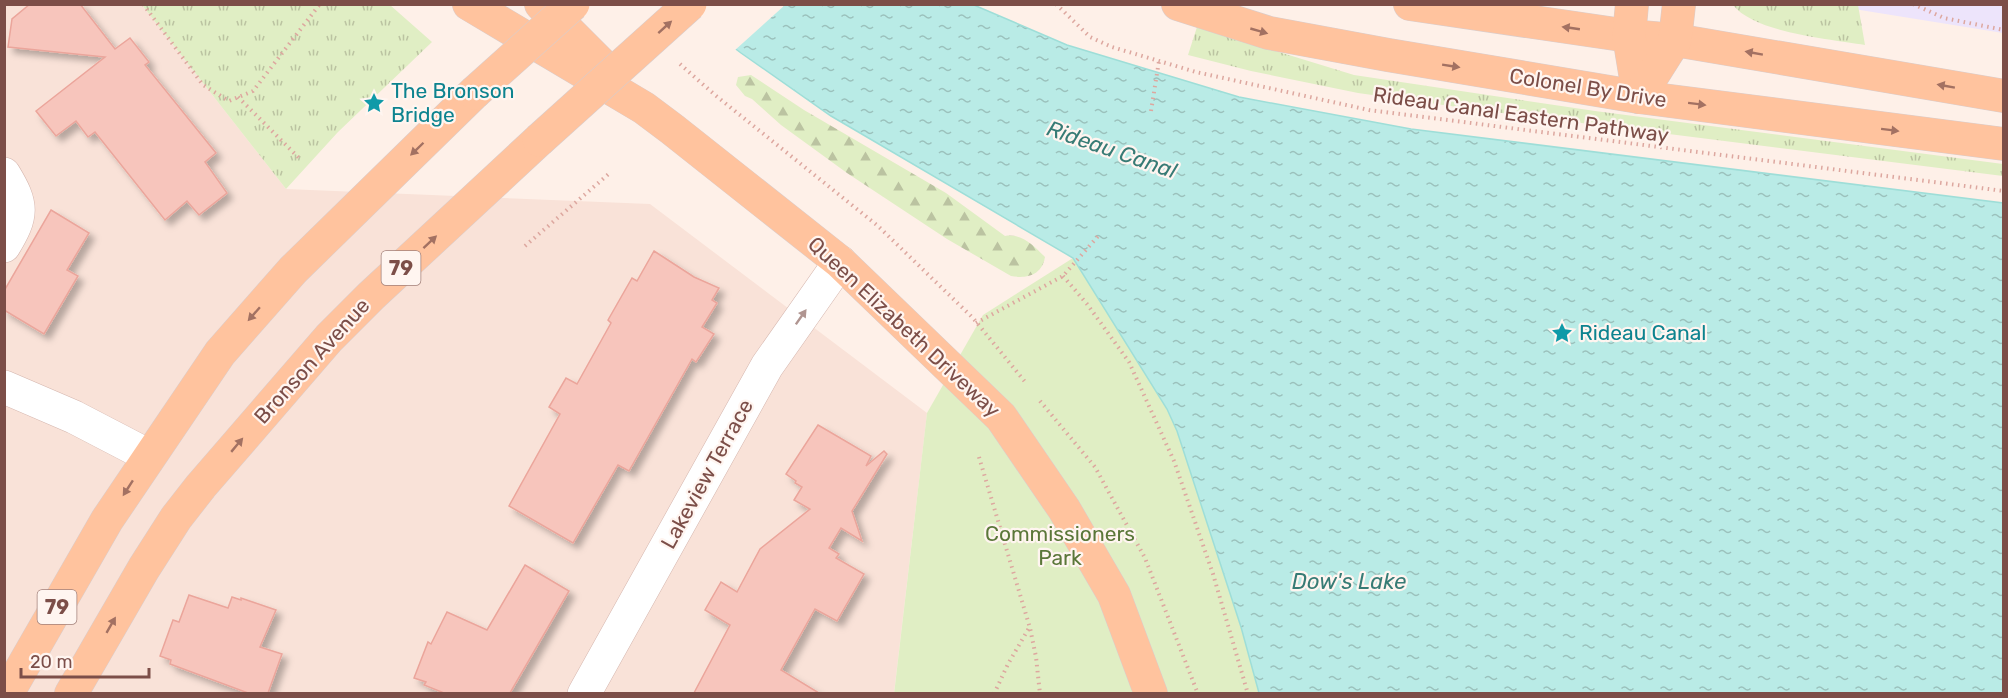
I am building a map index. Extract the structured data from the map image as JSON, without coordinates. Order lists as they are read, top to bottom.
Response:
{
  "streets": {
    "main road": [
      "Colonel By Drive",
      "79",
      "Queen Elizabeth Driveway",
      "Bronson Avenue"
    ],
    "street": ["Lakeview Terrace"],
    "path": ["Rideau Canal Eastern Pathway"]
  },
  "crossings": [
    ["Queen Elizabeth Driveway", "Lakeview Terrace"]
  ],
  "one_way": ["Lakeview Terrace"],
  "water": ["Rideau Canal", "Dow's Lake"],
  "parks": ["Commissioners Park"],
  "places": {
    "place": ["The Bronson Bridge", "Rideau Canal"]
  },
  "scale_bar": "20 m"
}
